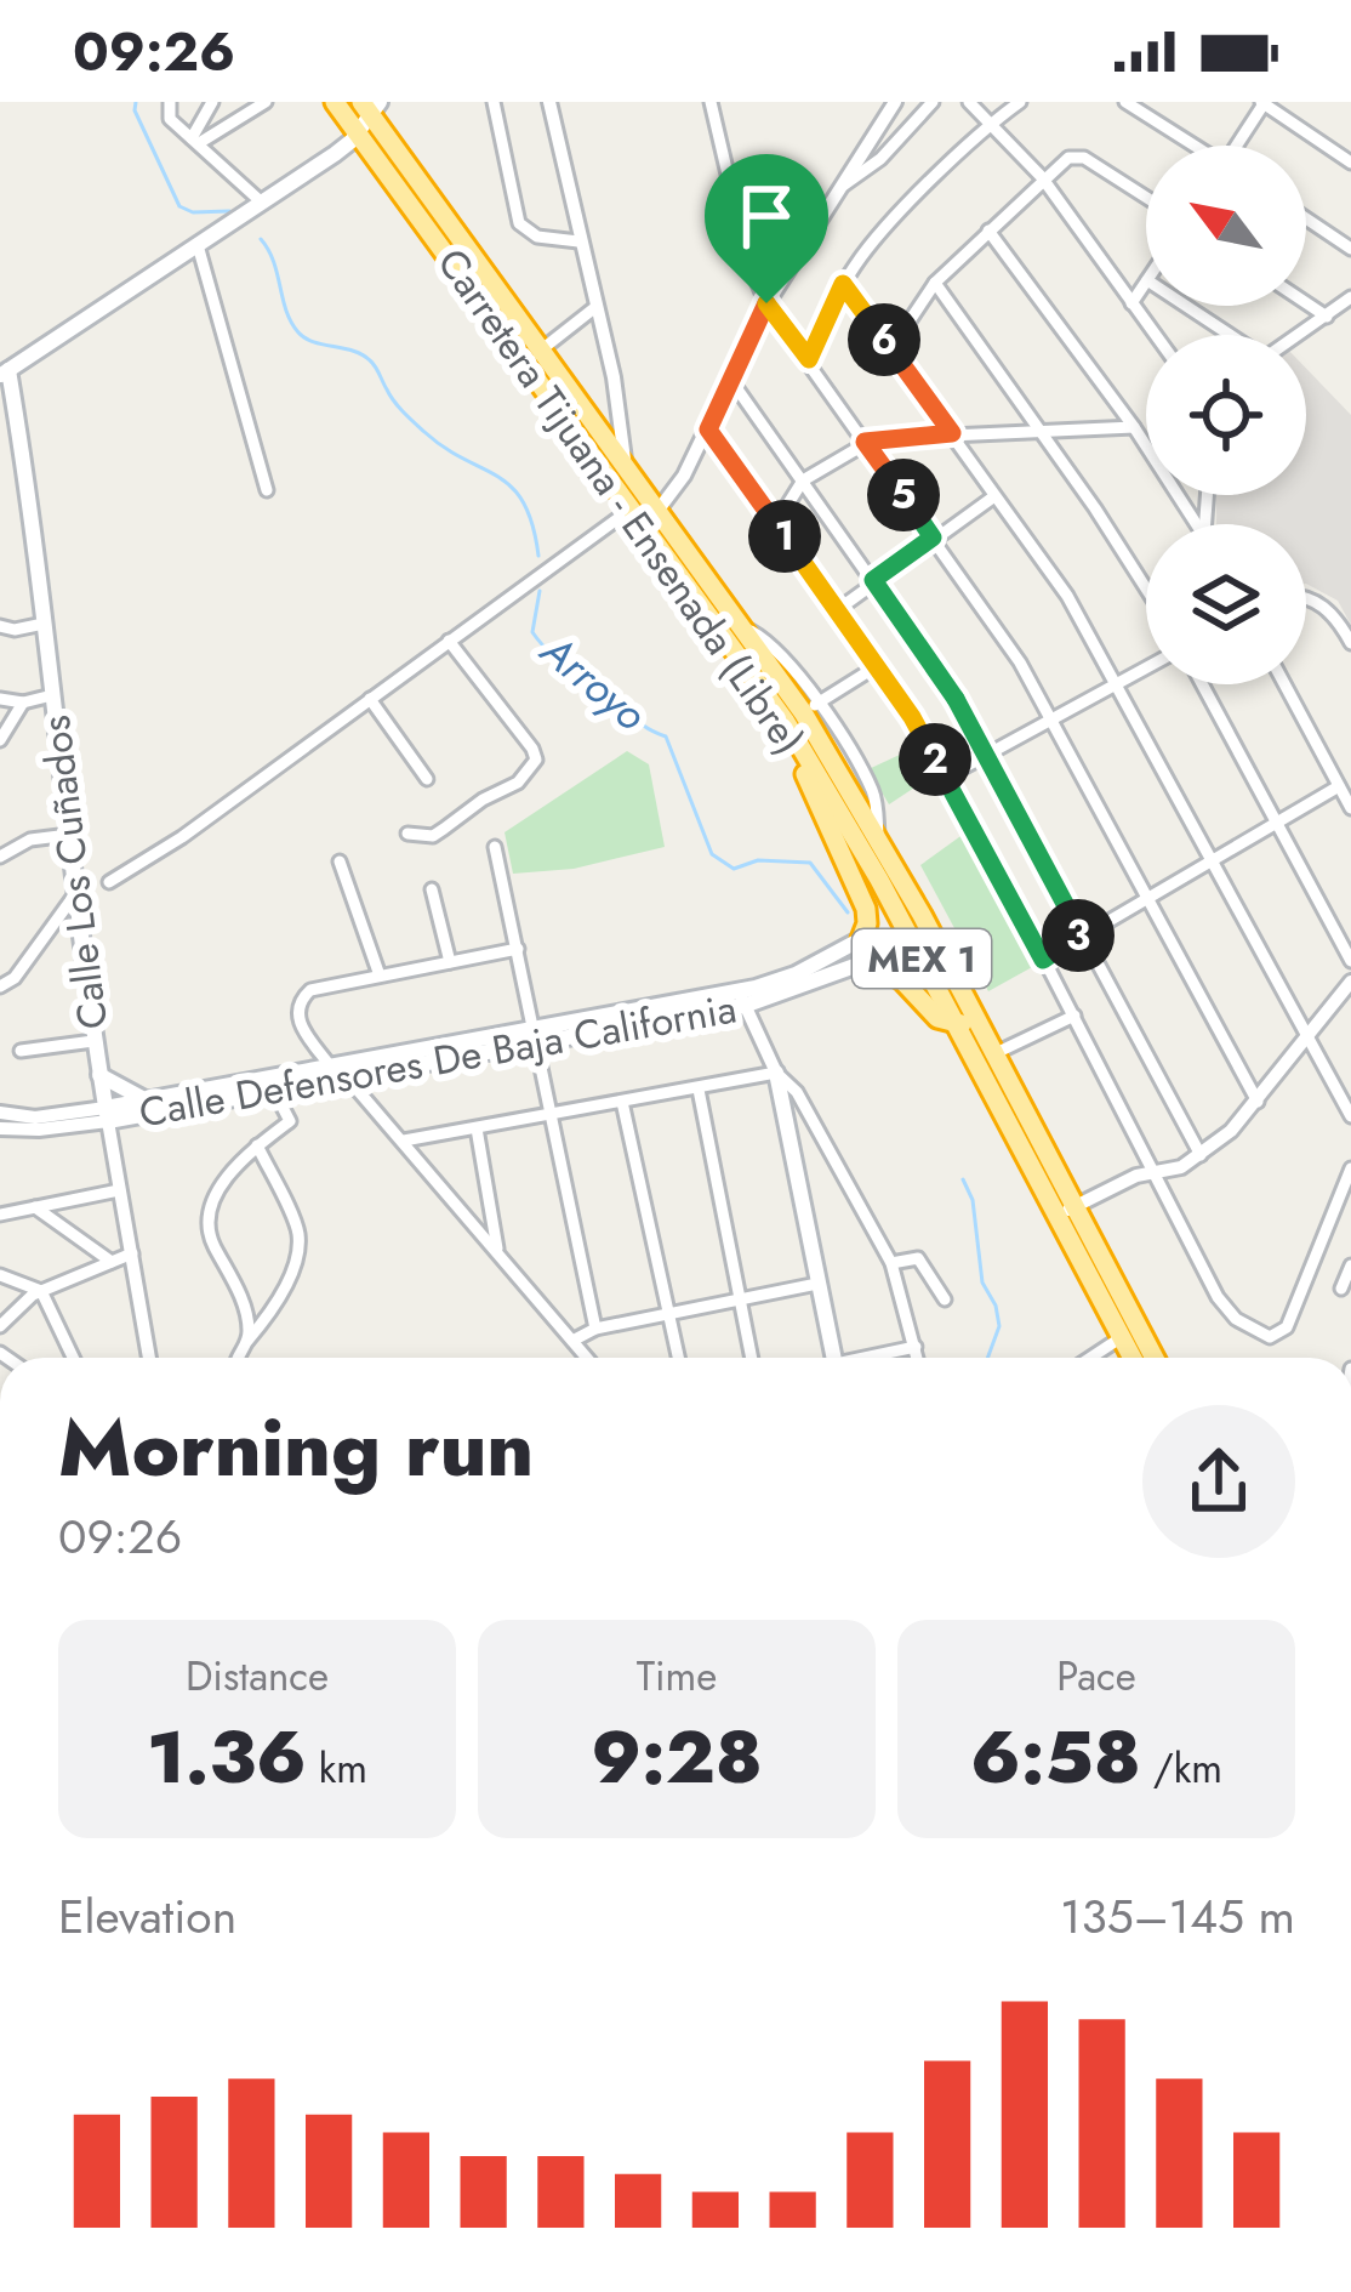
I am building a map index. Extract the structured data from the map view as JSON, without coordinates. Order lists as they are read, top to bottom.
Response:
{
  "streets": {
    "highway": ["Carretera Tijuana - Ensenada (Libre)", "MEX 1"],
    "main road": ["Calle Los Cuñados", "Calle Defensores De Baja California"]
  },
  "crossings": [
    ["Calle Los Cuñados", "Calle Defensores De Baja California"]
  ],
  "water": ["Arroyo"],
  "north": "top left",
  "page": {
    "status": "09:26",
    "pins": [
      "6",
      "5",
      "1",
      "2",
      "3"
    ],
    "heading": ["Morning run", "09:26"],
    "stats": [
      ["Distance", "1.36 km"],
      ["Time", "9:28"],
      ["Pace", "6:58 /km"]
    ],
    "chart": ["Elevation", "135–145 m"]
  }
}
